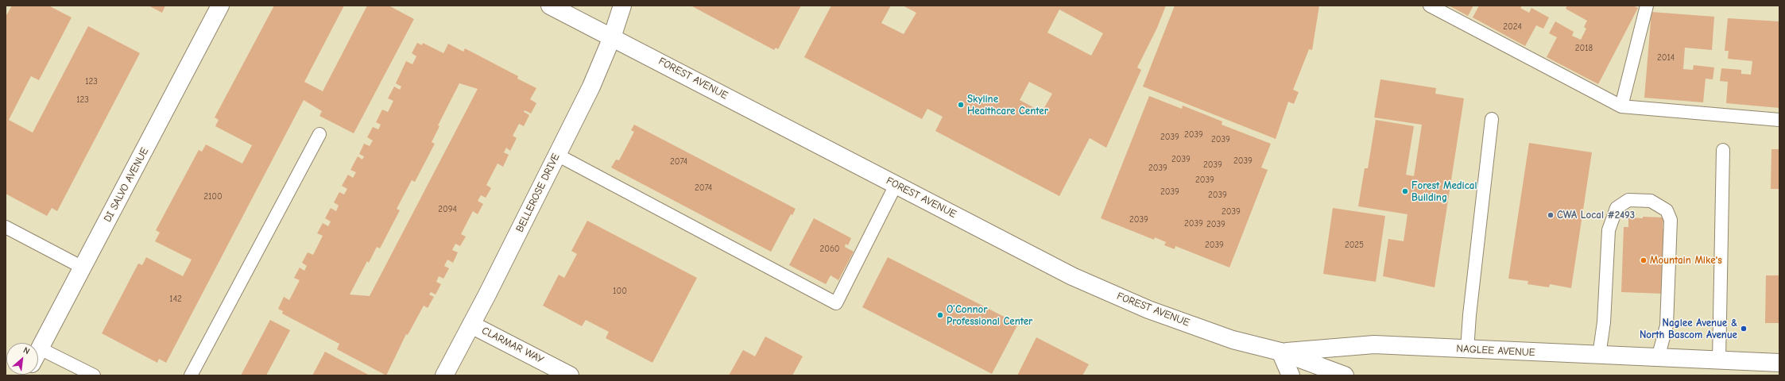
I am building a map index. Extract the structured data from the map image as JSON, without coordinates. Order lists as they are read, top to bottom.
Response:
{
  "streets": {
    "main road": [
      "FOREST AVENUE",
      "DI SALVO AVENUE",
      "BELLEROSE DRIVE",
      "CLARMAR WAY",
      "NAGLEE AVENUE"
    ]
  },
  "crossings": [
    ["FOREST AVENUE", "BELLEROSE DRIVE"],
    ["FOREST AVENUE", "NAGLEE AVENUE"],
    ["BELLEROSE DRIVE", "CLARMAR WAY"]
  ],
  "places": [
    "Skyline Healthcare Center",
    "Forest Medical Building",
    "CWA Local #2493",
    "Mountain Mike's",
    "O’Connor Professional Center",
    "Naglee Avenue & North Bascom Avenue"
  ],
  "house_numbers": [
    "2024",
    "2018",
    "2014",
    "123",
    "123",
    "2039",
    "2039",
    "2039",
    "2039",
    "2039",
    "2074",
    "2039",
    "2039",
    "2039",
    "2074",
    "2039",
    "2039",
    "2100",
    "2094",
    "2039",
    "2039",
    "2039",
    "2039",
    "2039",
    "2025",
    "2060",
    "100",
    "142"
  ],
  "north": "top right"
}
